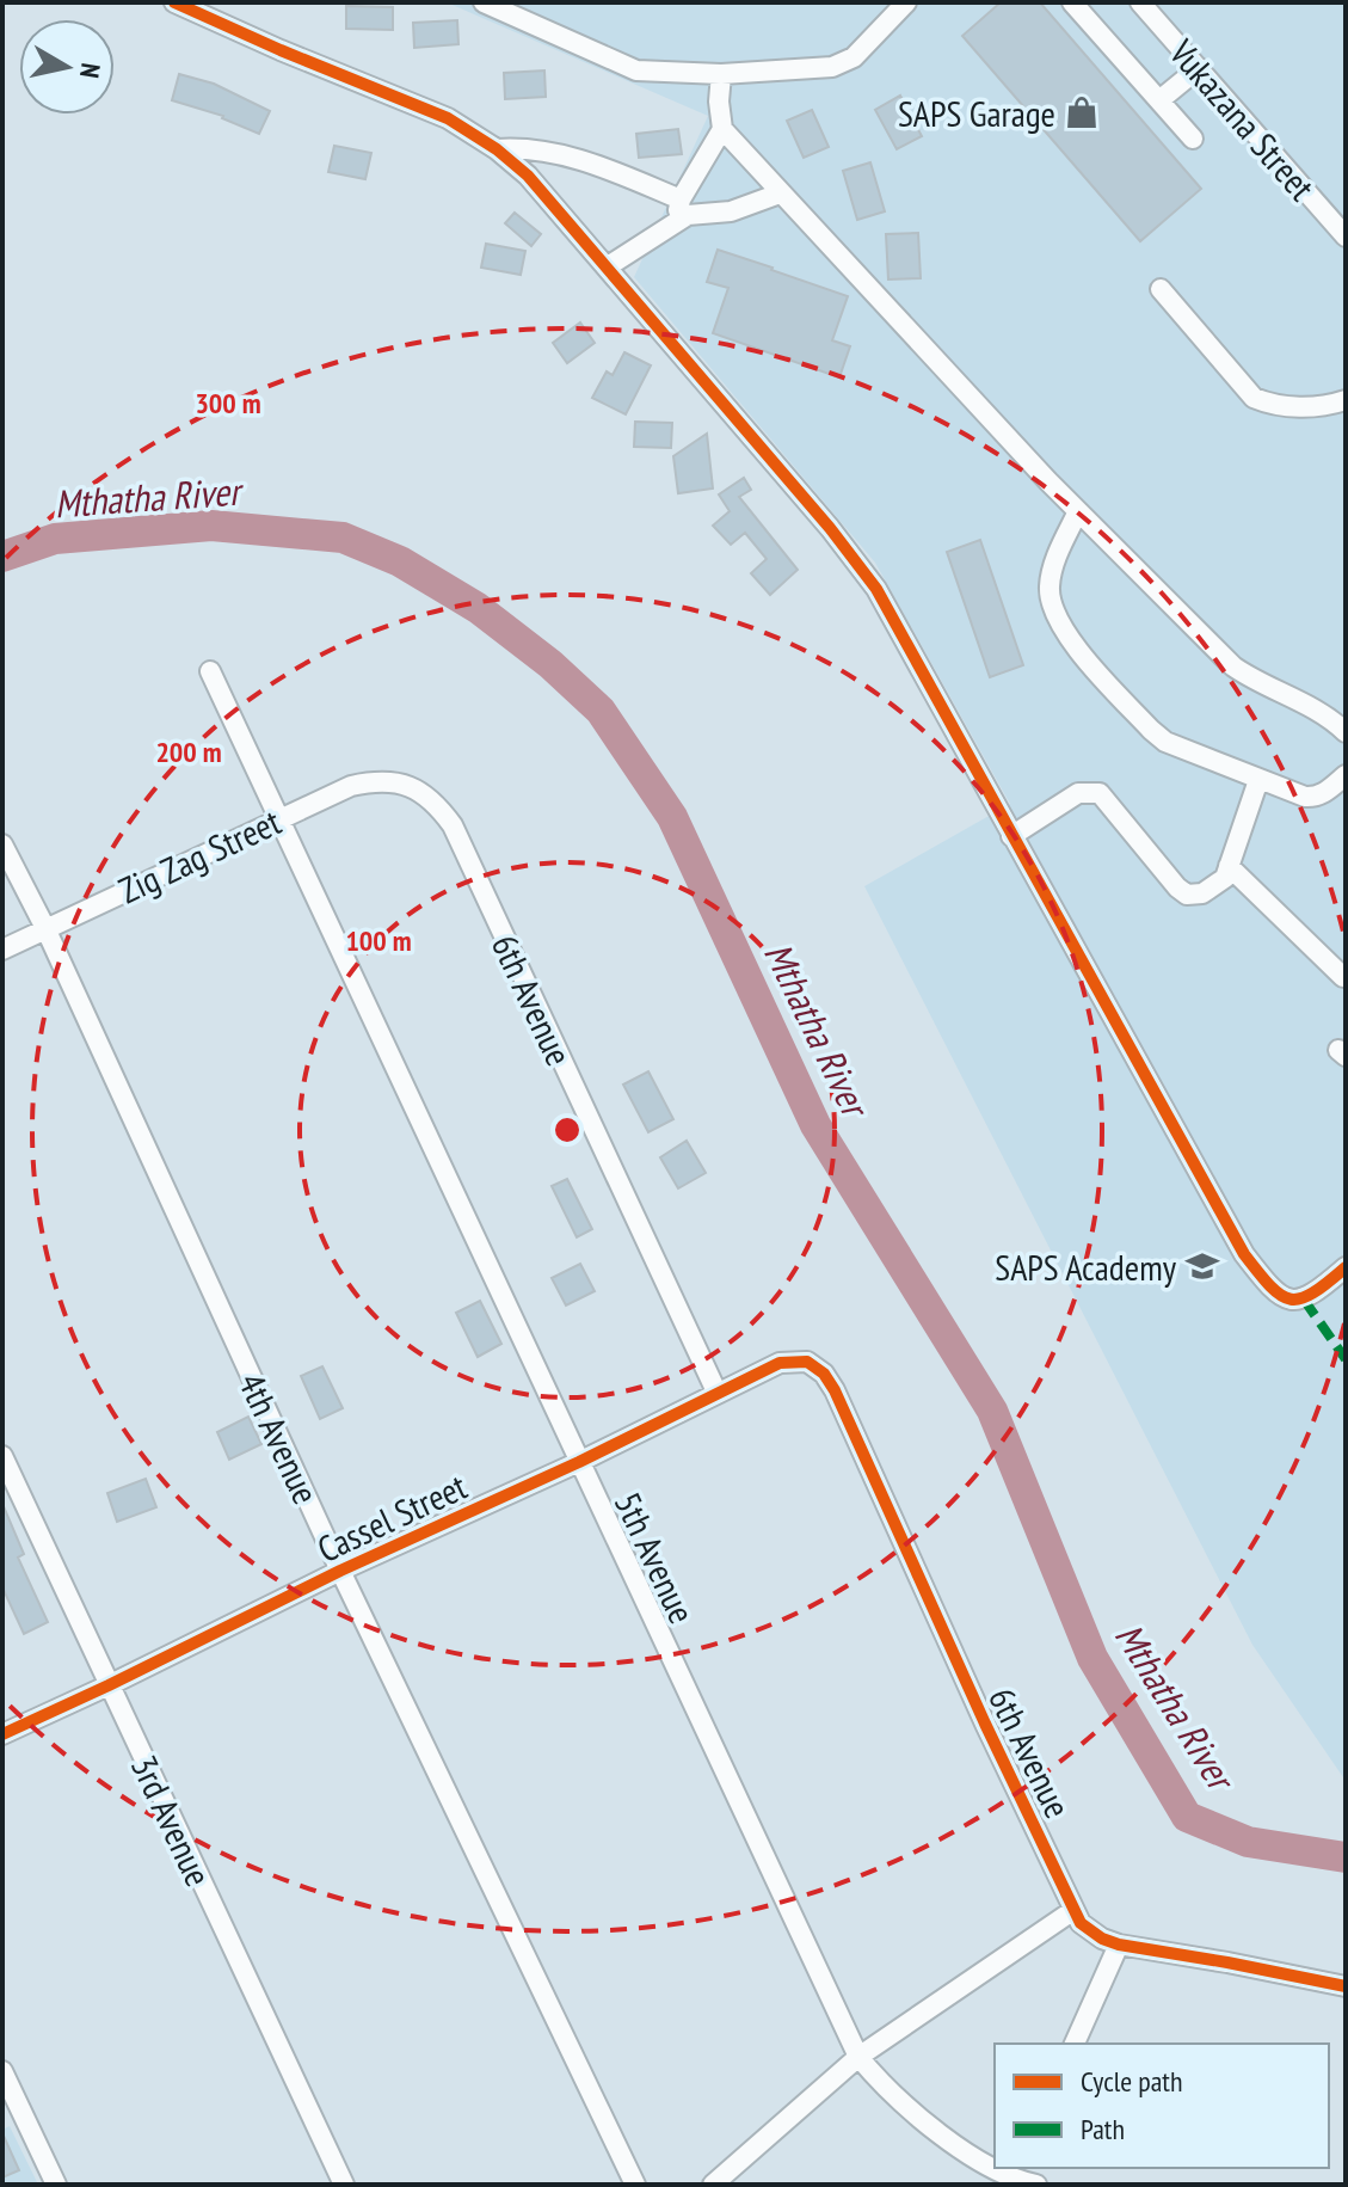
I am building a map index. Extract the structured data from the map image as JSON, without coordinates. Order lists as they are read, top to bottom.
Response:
{
  "streets": {
    "street": [
      "Vukazana Street",
      "Zig Zag Street",
      "6th Avenue",
      "4th Avenue",
      "Cassel Street",
      "5th Avenue",
      "3rd Avenue"
    ]
  },
  "crossings": [
    ["Zig Zag Street", "6th Avenue"],
    ["Zig Zag Street", "4th Avenue"],
    ["Zig Zag Street", "5th Avenue"],
    ["6th Avenue", "Cassel Street"],
    ["4th Avenue", "Cassel Street"],
    ["Cassel Street", "5th Avenue"],
    ["Cassel Street", "3rd Avenue"]
  ],
  "water": ["Mthatha River"],
  "places": {
    "shop": ["SAPS Garage"],
    "school or university": ["SAPS Academy"]
  },
  "legend": ["Cycle path", "Path"],
  "north": "right",
  "rings": ["300 m", "200 m", "100 m"]
}
